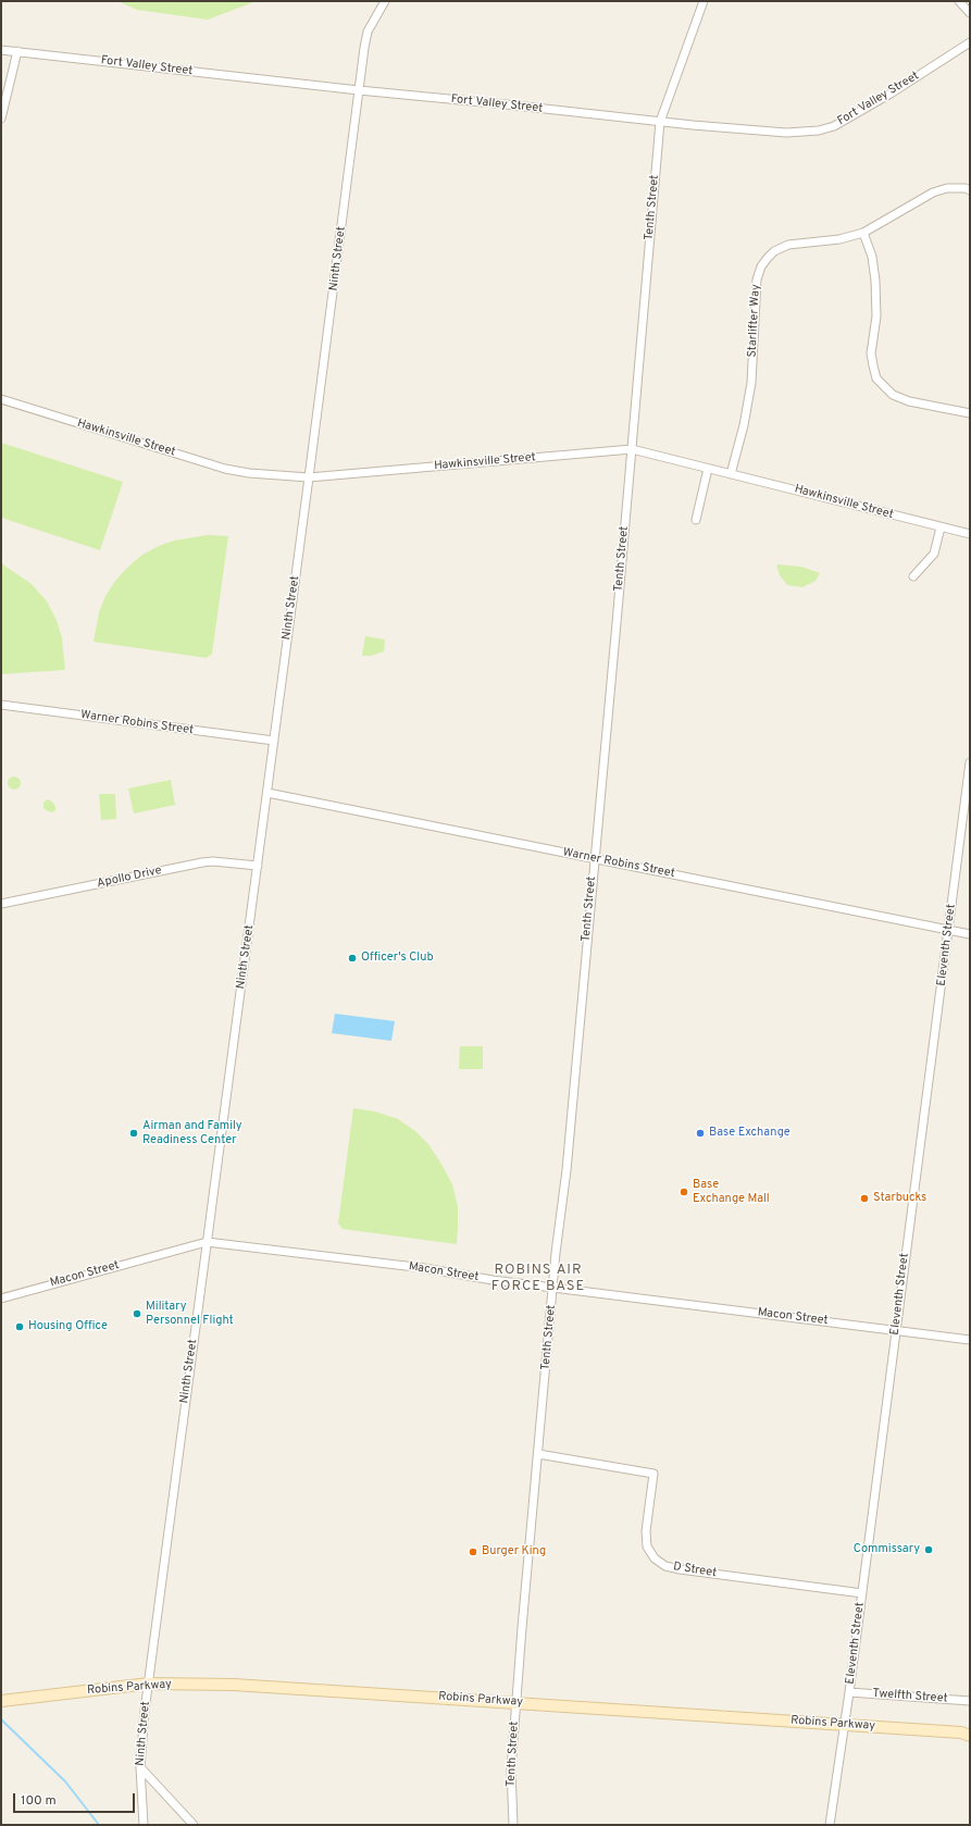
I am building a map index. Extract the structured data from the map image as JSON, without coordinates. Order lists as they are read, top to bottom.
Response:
{
  "streets": {
    "street": [
      "Fort Valley Street",
      "Tenth Street",
      "Ninth Street",
      "Starlifter Way",
      "Hawkinsville Street",
      "Warner Robins Street",
      "Apollo Drive",
      "Eleventh Street",
      "Macon Street",
      "D Street",
      "Robins Parkway",
      "Twelfth Street"
    ]
  },
  "crossings": [
    ["Fort Valley Street", "Tenth Street"],
    ["Fort Valley Street", "Ninth Street"],
    ["Tenth Street", "Hawkinsville Street"],
    ["Tenth Street", "Warner Robins Street"],
    ["Tenth Street", "Macon Street"],
    ["Tenth Street", "D Street"],
    ["Tenth Street", "Robins Parkway"],
    ["Ninth Street", "Hawkinsville Street"],
    ["Ninth Street", "Warner Robins Street"],
    ["Ninth Street", "Apollo Drive"],
    ["Ninth Street", "Macon Street"],
    ["Ninth Street", "Robins Parkway"],
    ["Starlifter Way", "Hawkinsville Street"],
    ["Warner Robins Street", "Eleventh Street"],
    ["Eleventh Street", "Macon Street"],
    ["Eleventh Street", "D Street"],
    ["Eleventh Street", "Robins Parkway"],
    ["Eleventh Street", "Twelfth Street"]
  ],
  "districts": ["ROBINS AIR FORCE BASE"],
  "places": [
    "Officer's Club",
    "Airman and Family Readiness Center",
    "Base Exchange",
    "Base Exchange Mall",
    "Starbucks",
    "Military Personnel Flight",
    "Housing Office",
    "Commissary",
    "Burger King"
  ],
  "scale_bar": "100 m"
}
